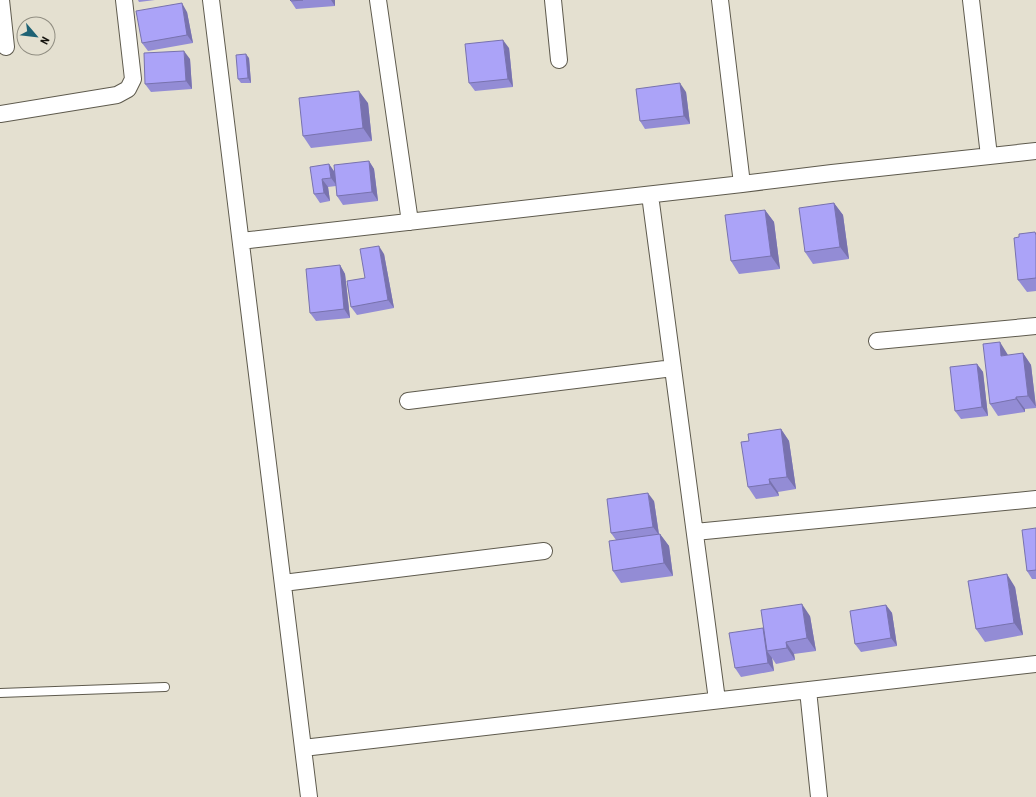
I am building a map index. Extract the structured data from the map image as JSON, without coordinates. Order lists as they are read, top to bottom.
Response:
{
  "north": "bottom right"
}
